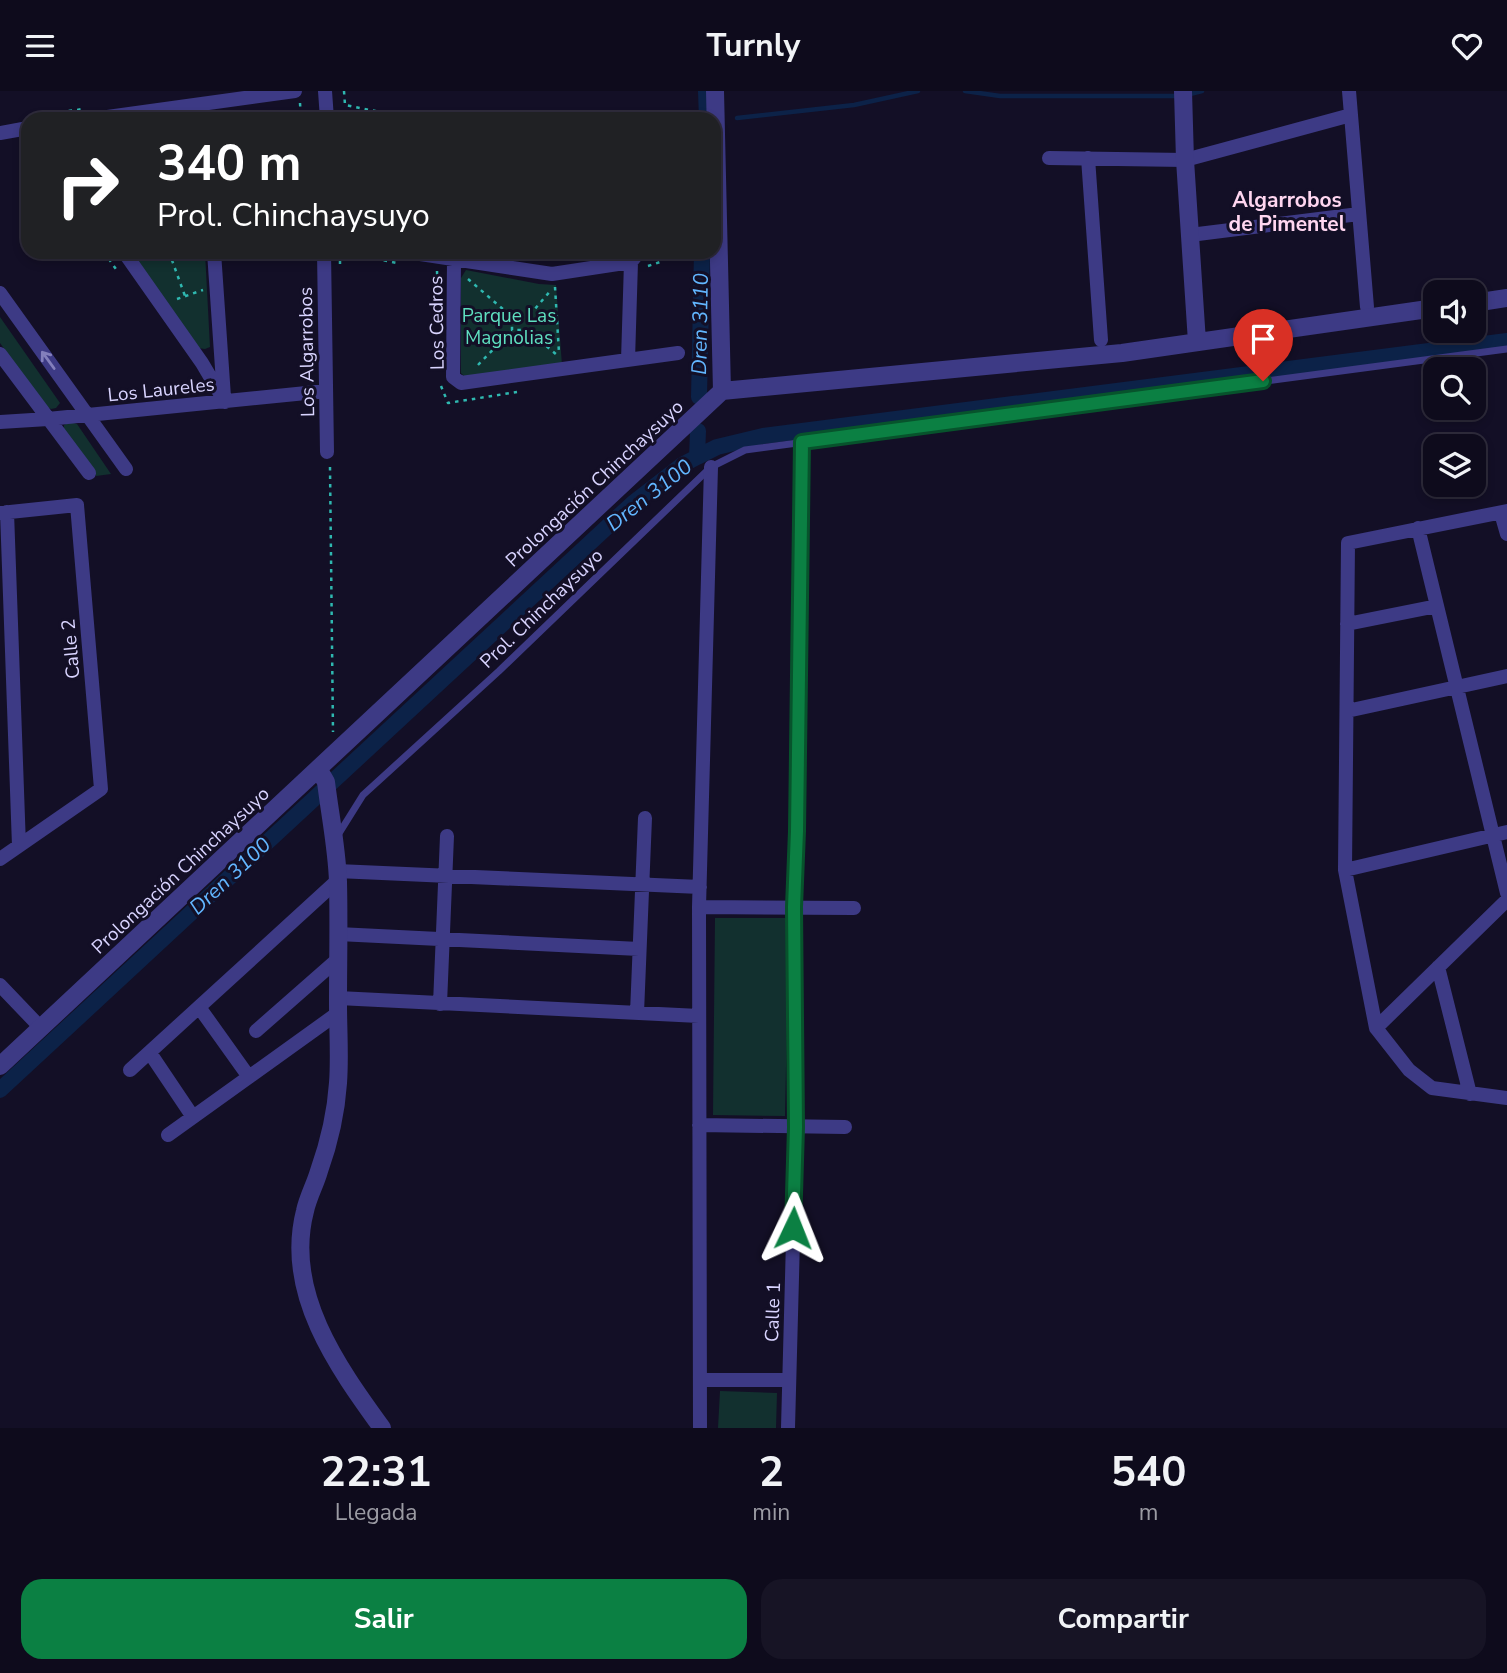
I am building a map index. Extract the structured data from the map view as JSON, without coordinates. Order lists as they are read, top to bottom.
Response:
{
  "streets": {
    "street": [
      "Los Cedros",
      "Los Algarrobos",
      "Los Laureles",
      "Prolongación Chinchaysuyo",
      "Calle 2",
      "Calle 1"
    ],
    "lane": ["Prol. Chinchaysuyo"]
  },
  "crossings": [
    ["Los Algarrobos", "Los Laureles"],
    ["Prol. Chinchaysuyo", "Calle 1"]
  ],
  "districts": ["Algarrobos de Pimentel"],
  "water": ["Dren 3110", "Dren 3100"],
  "parks": ["Parque Las Magnolias"],
  "page": {
    "header": "Turnly",
    "turn": ["340 m", "Prol. Chinchaysuyo"],
    "eta": [
      "22:31",
      "Llegada",
      "2",
      "min",
      "540",
      "m"
    ],
    "buttons": ["Salir", "Compartir"]
  }
}
